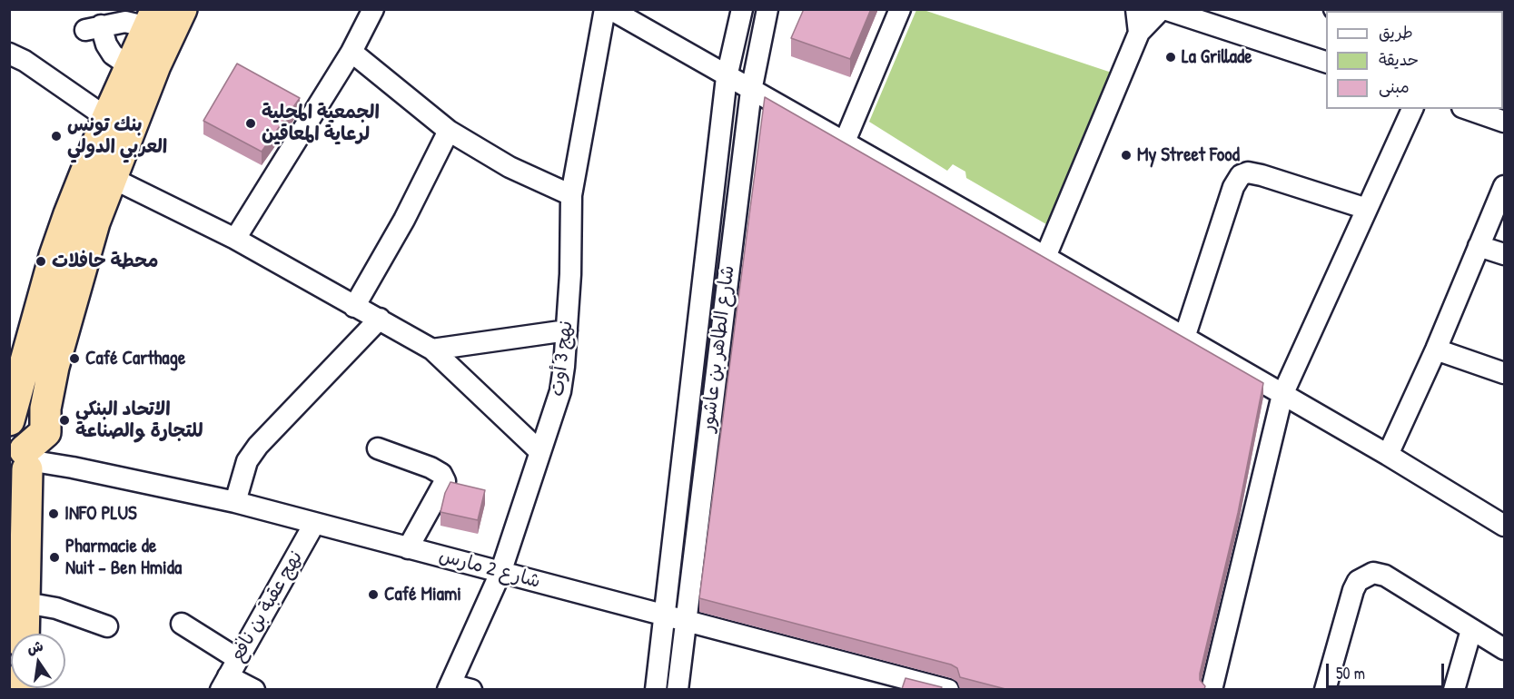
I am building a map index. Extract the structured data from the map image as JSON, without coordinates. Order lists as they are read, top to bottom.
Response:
{
  "streets": {
    "street": [
      "شارع الطاهر بن عاشور",
      "نهج 3 أوت",
      "شارع 2 مارس",
      "نهج عقبة بن نافع"
    ]
  },
  "crossings": [
    ["شارع الطاهر بن عاشور", "شارع 2 مارس"],
    ["نهج 3 أوت", "شارع 2 مارس"],
    ["شارع 2 مارس", "نهج عقبة بن نافع"]
  ],
  "places": [
    "La Grillade",
    "الجمعية المحلية لرعاية المعاقين",
    "بنك تونس العربي الدولي",
    "My Street Food",
    "محطة حافلات",
    "Café Carthage",
    "الاتحاد البنكي للتجارة والصناعة",
    "INFO PLUS",
    "Pharmacie de Nuit - Ben Hmida",
    "Café Miami"
  ],
  "legend": ["طريق", "حديقة", "مبنى"],
  "scale_bar": "50 m",
  "north": "top"
}
